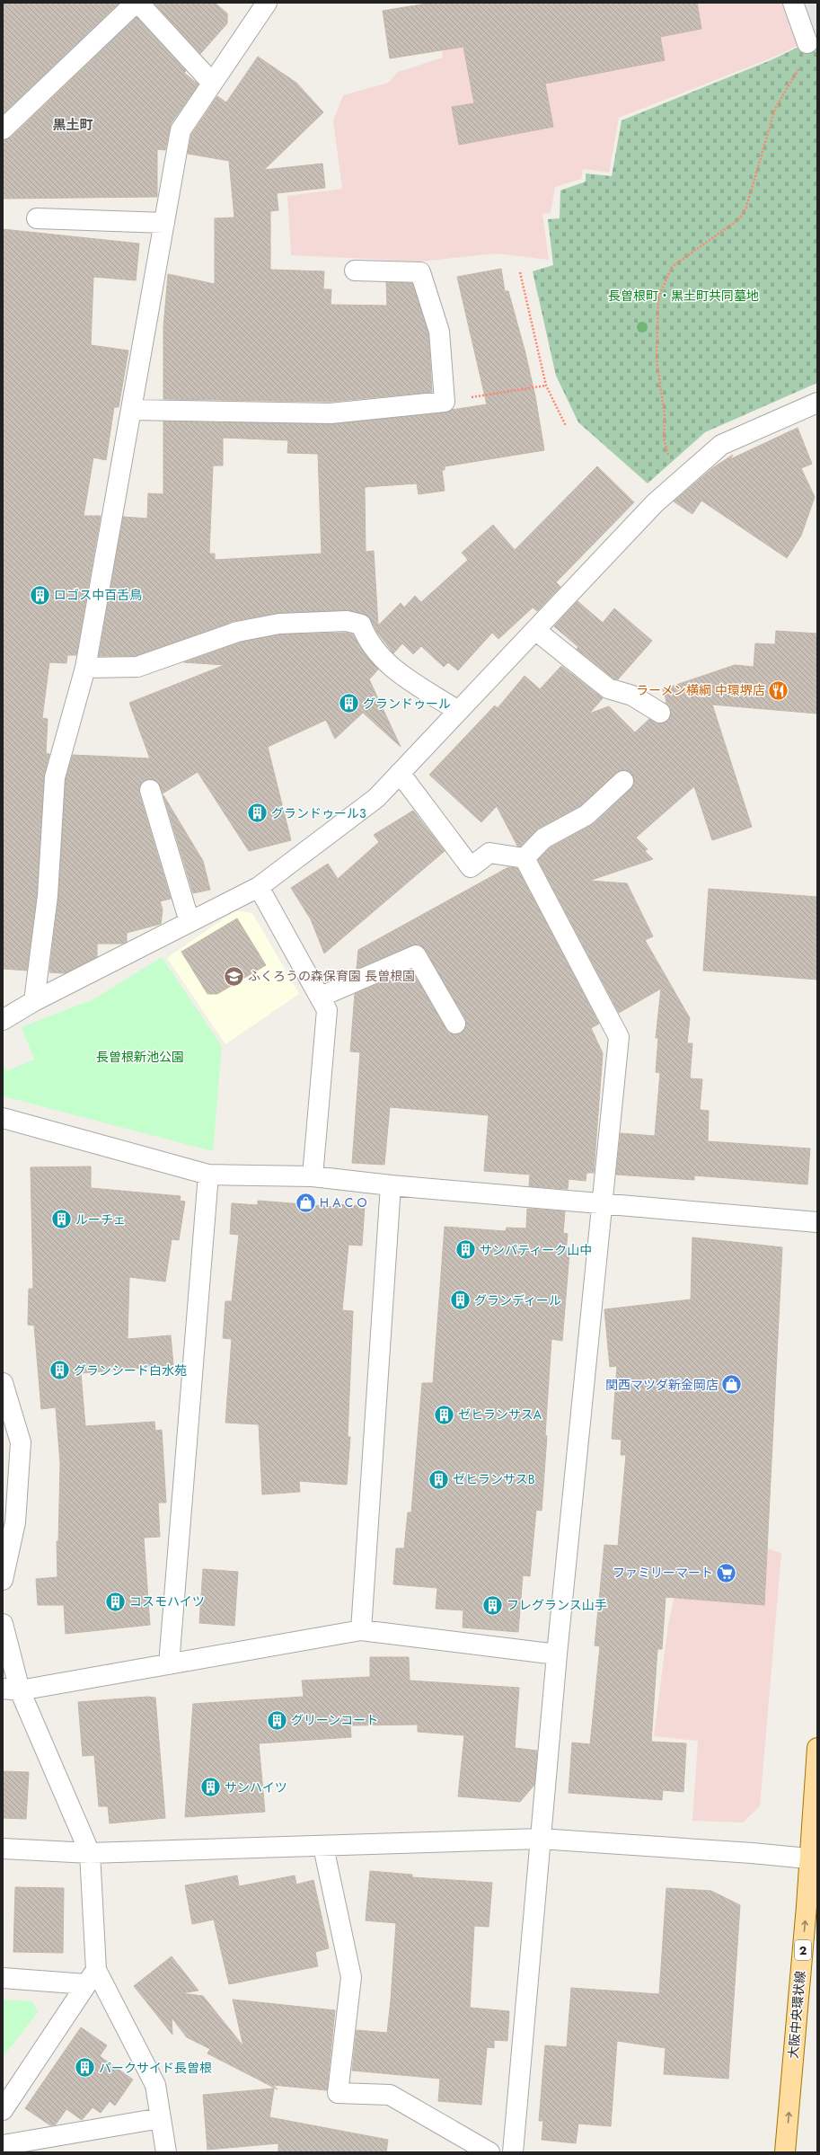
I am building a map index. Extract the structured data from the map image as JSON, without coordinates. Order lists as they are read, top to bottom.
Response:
{
  "streets": {
    "main road": ["2", "大阪中央環状線"]
  },
  "one_way": ["大阪中央環状線"],
  "districts": ["黒土町"],
  "parks": ["長曽根町・黒土町共同墓地", "長曽根新池公園"],
  "places": {
    "building": [
      "ロゴス中百舌鳥",
      "グランドゥール",
      "グランドゥール3",
      "ルーチェ",
      "サンパティーク山中",
      "グランディール",
      "グランシード白水苑",
      "ゼヒランサスA",
      "ゼヒランサスB",
      "コスモハイツ",
      "フレグランス山手",
      "グリーンコート",
      "サンハイツ",
      "パークサイド長曽根"
    ],
    "restaurant": ["ラーメン横綱 中環堺店"],
    "school or university": ["ふくろうの森保育園 長曽根園"],
    "shop": ["H A C O", "関西マツダ新金岡店"],
    "supermarket": ["ファミリーマート"]
  }
}
